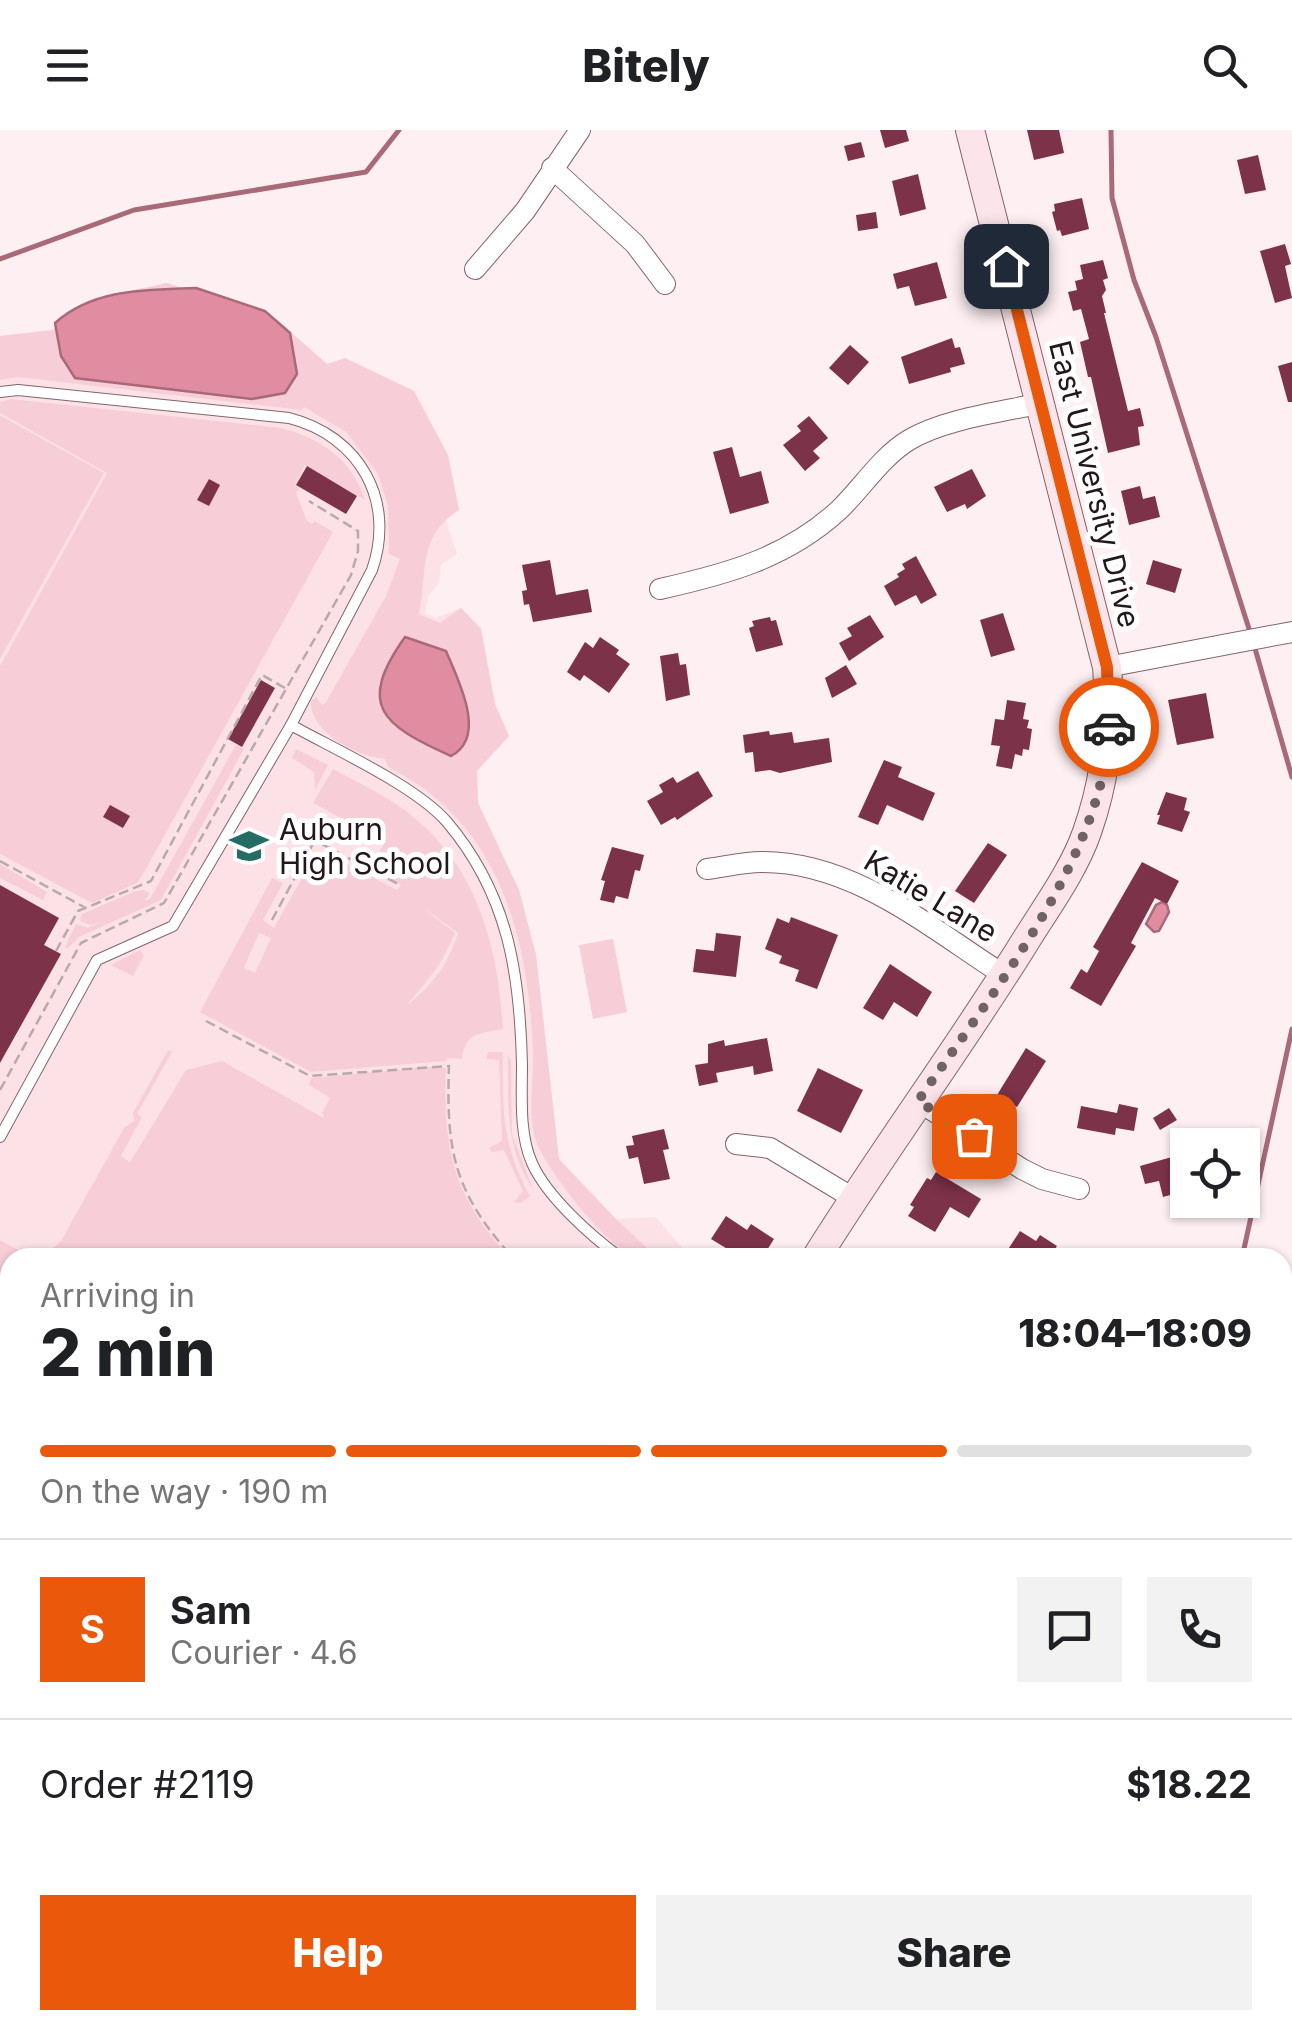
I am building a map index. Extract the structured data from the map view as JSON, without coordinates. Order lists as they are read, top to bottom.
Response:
{
  "streets": {
    "main road": ["East University Drive"],
    "street": ["Katie Lane"]
  },
  "crossings": [
    ["East University Drive", "Katie Lane"]
  ],
  "places": {
    "school or university": ["Auburn High School"]
  },
  "page": {
    "header": "Bitely",
    "heading": ["2 min", "Arriving in", "18:04–18:09"],
    "panel": [
      "Sam",
      "Courier · 4.6",
      "Order #2119",
      "$18.22"
    ],
    "bar": "On the way · 190 m",
    "round": "S",
    "buttons": ["Help", "Share"]
  }
}
